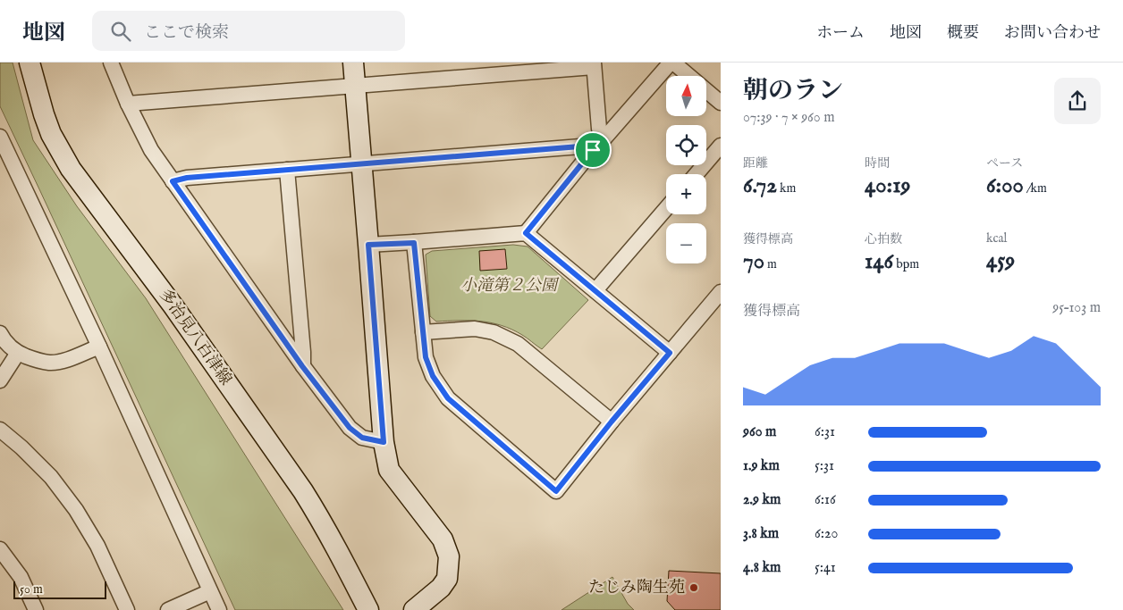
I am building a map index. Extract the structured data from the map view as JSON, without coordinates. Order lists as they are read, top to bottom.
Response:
{
  "streets": {
    "main road": ["多治見八百津線"]
  },
  "parks": ["小滝第２公園"],
  "places": ["たじみ陶生苑"],
  "scale_bar": "50 m",
  "north": "top",
  "page": {
    "header": "地図",
    "search": "ここで検索",
    "nav": [
      "ホーム",
      "地図",
      "概要",
      "お問い合わせ"
    ],
    "heading": ["朝のラン", "07:39 · 7 × 960 m"],
    "map_buttons": ["+", "−"],
    "stats": [
      ["距離", "6.72 km"],
      ["時間", "40:19"],
      ["ペース", "6:00 /km"],
      ["獲得標高", "70 m"],
      ["心拍数", "146 bpm"],
      ["kcal", "459"]
    ],
    "chart": ["獲得標高", "95–103 m"],
    "list": [
      {
        "name": "960 m",
        "note": "6:31"
      },
      {
        "name": "1.9 km",
        "note": "5:31"
      },
      {
        "name": "2.9 km",
        "note": "6:16"
      },
      {
        "name": "3.8 km",
        "note": "6:20"
      },
      {
        "name": "4.8 km",
        "note": "5:41"
      }
    ],
    "scale": "50 m"
  }
}
